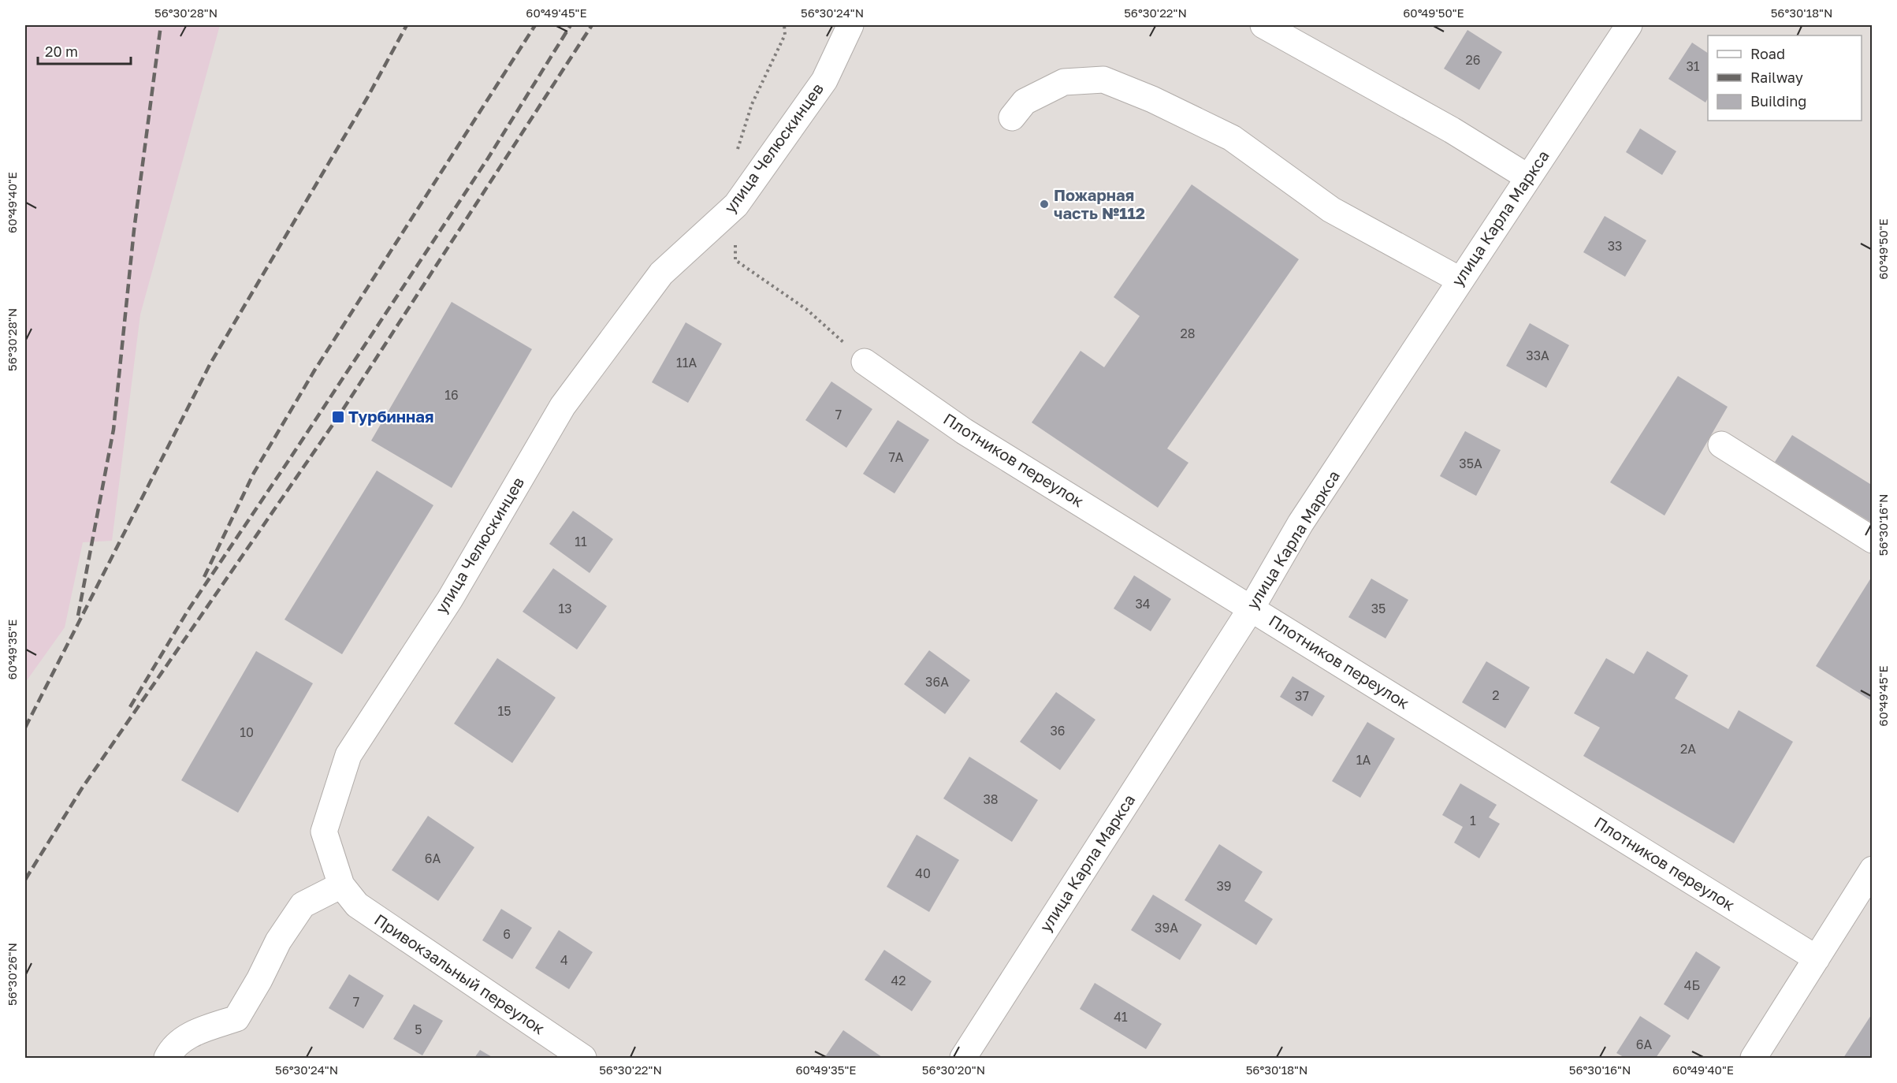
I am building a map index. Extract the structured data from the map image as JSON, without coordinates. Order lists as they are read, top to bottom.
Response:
{
  "streets": {
    "street": [
      "улица Челюскинцев",
      "улица Карла Маркса",
      "Плотников переулок",
      "Привокзальный переулок"
    ]
  },
  "crossings": [
    ["улица Челюскинцев", "Привокзальный переулок"],
    ["улица Карла Маркса", "Плотников переулок"]
  ],
  "places": {
    "other": ["Пожарная часть №112"],
    "transit": ["Турбинная"]
  },
  "house_numbers": [
    "26",
    "31",
    "33",
    "28",
    "33А",
    "11А",
    "16",
    "7",
    "7А",
    "35А",
    "11",
    "34",
    "13",
    "35",
    "36А",
    "2",
    "37",
    "15",
    "36",
    "10",
    "2А",
    "1А",
    "38",
    "1",
    "6А",
    "40",
    "39",
    "39А",
    "6",
    "4",
    "42",
    "4Б",
    "7",
    "41",
    "5",
    "6А"
  ],
  "legend": ["Road", "Railway", "Building"],
  "scale_bar": "20 m",
  "coordinates": [
    "56°30'28\"N",
    "60°49'45\"E",
    "56°30'24\"N",
    "56°30'22\"N",
    "60°49'50\"E",
    "56°30'18\"N",
    "60°49'40\"E",
    "56°30'16\"N",
    "60°49'35\"E",
    "56°30'26\"N",
    "56°30'20\"N"
  ]
}
